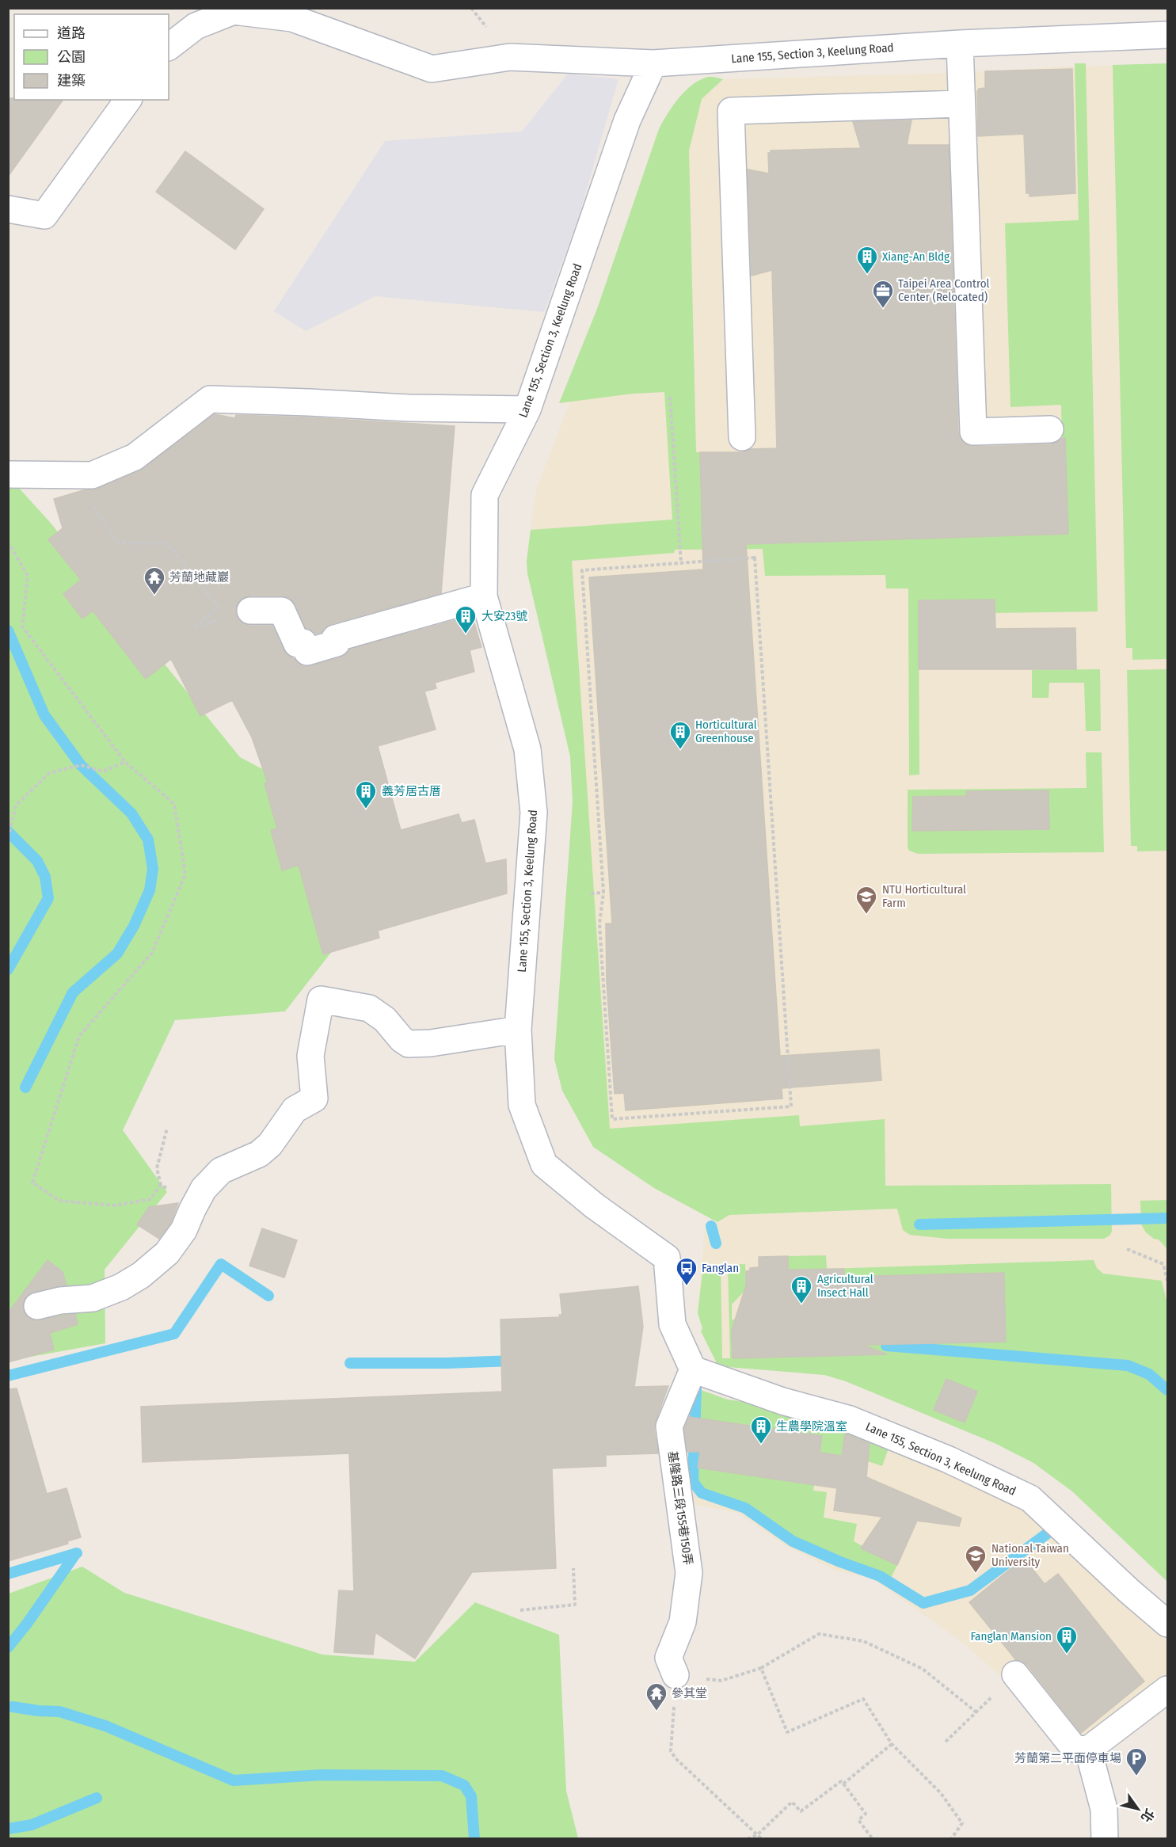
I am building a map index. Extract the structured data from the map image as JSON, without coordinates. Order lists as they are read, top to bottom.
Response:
{
  "streets": {
    "street": ["Lane 155, Section 3, Keelung Road", "基隆路三段155巷150弄"]
  },
  "crossings": [
    ["Lane 155, Section 3, Keelung Road", "基隆路三段155巷150弄"]
  ],
  "places": {
    "building": [
      "Xiang-An Bldg",
      "大安23號",
      "Horticultural Greenhouse",
      "義芳居古厝",
      "Agricultural Insect Hall",
      "生農學院溫室",
      "Fanglan Mansion"
    ],
    "office": ["Taipei Area Control Center (Relocated)"],
    "temple": ["芳蘭地藏巖", "參其堂"],
    "school or university": ["NTU Horticultural Farm", "National Taiwan University"],
    "bus stop": ["Fanglan"],
    "parking": ["芳蘭第二平面停車場"]
  },
  "legend": ["道路", "公園", "建築"],
  "north": "bottom right"
}
